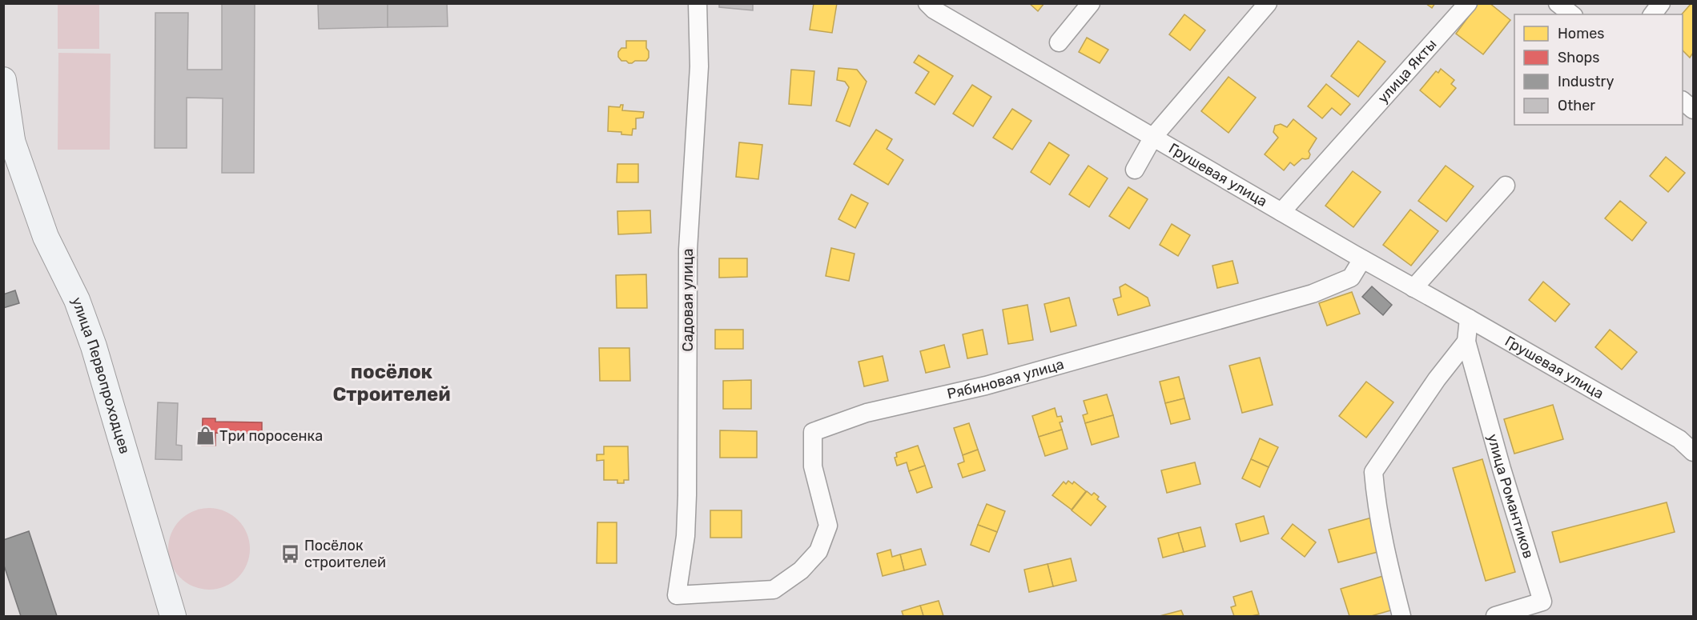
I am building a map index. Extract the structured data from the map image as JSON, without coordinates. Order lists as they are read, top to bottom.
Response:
{
  "streets": {
    "street": [
      "улица Якты",
      "Грушевая улица",
      "Садовая улица",
      "улица Первопроходцев",
      "Рябиновая улица",
      "улица Романтиков"
    ]
  },
  "crossings": [
    ["улица Якты", "Грушевая улица"],
    ["Грушевая улица", "Рябиновая улица"],
    ["Грушевая улица", "улица Романтиков"],
    ["Садовая улица", "Рябиновая улица"]
  ],
  "districts": ["посёлок Строителей"],
  "places": {
    "shop": ["Три поросенка"],
    "bus stop": ["Посёлок строителей"]
  },
  "legend": [
    "Homes",
    "Shops",
    "Industry",
    "Other"
  ]
}
